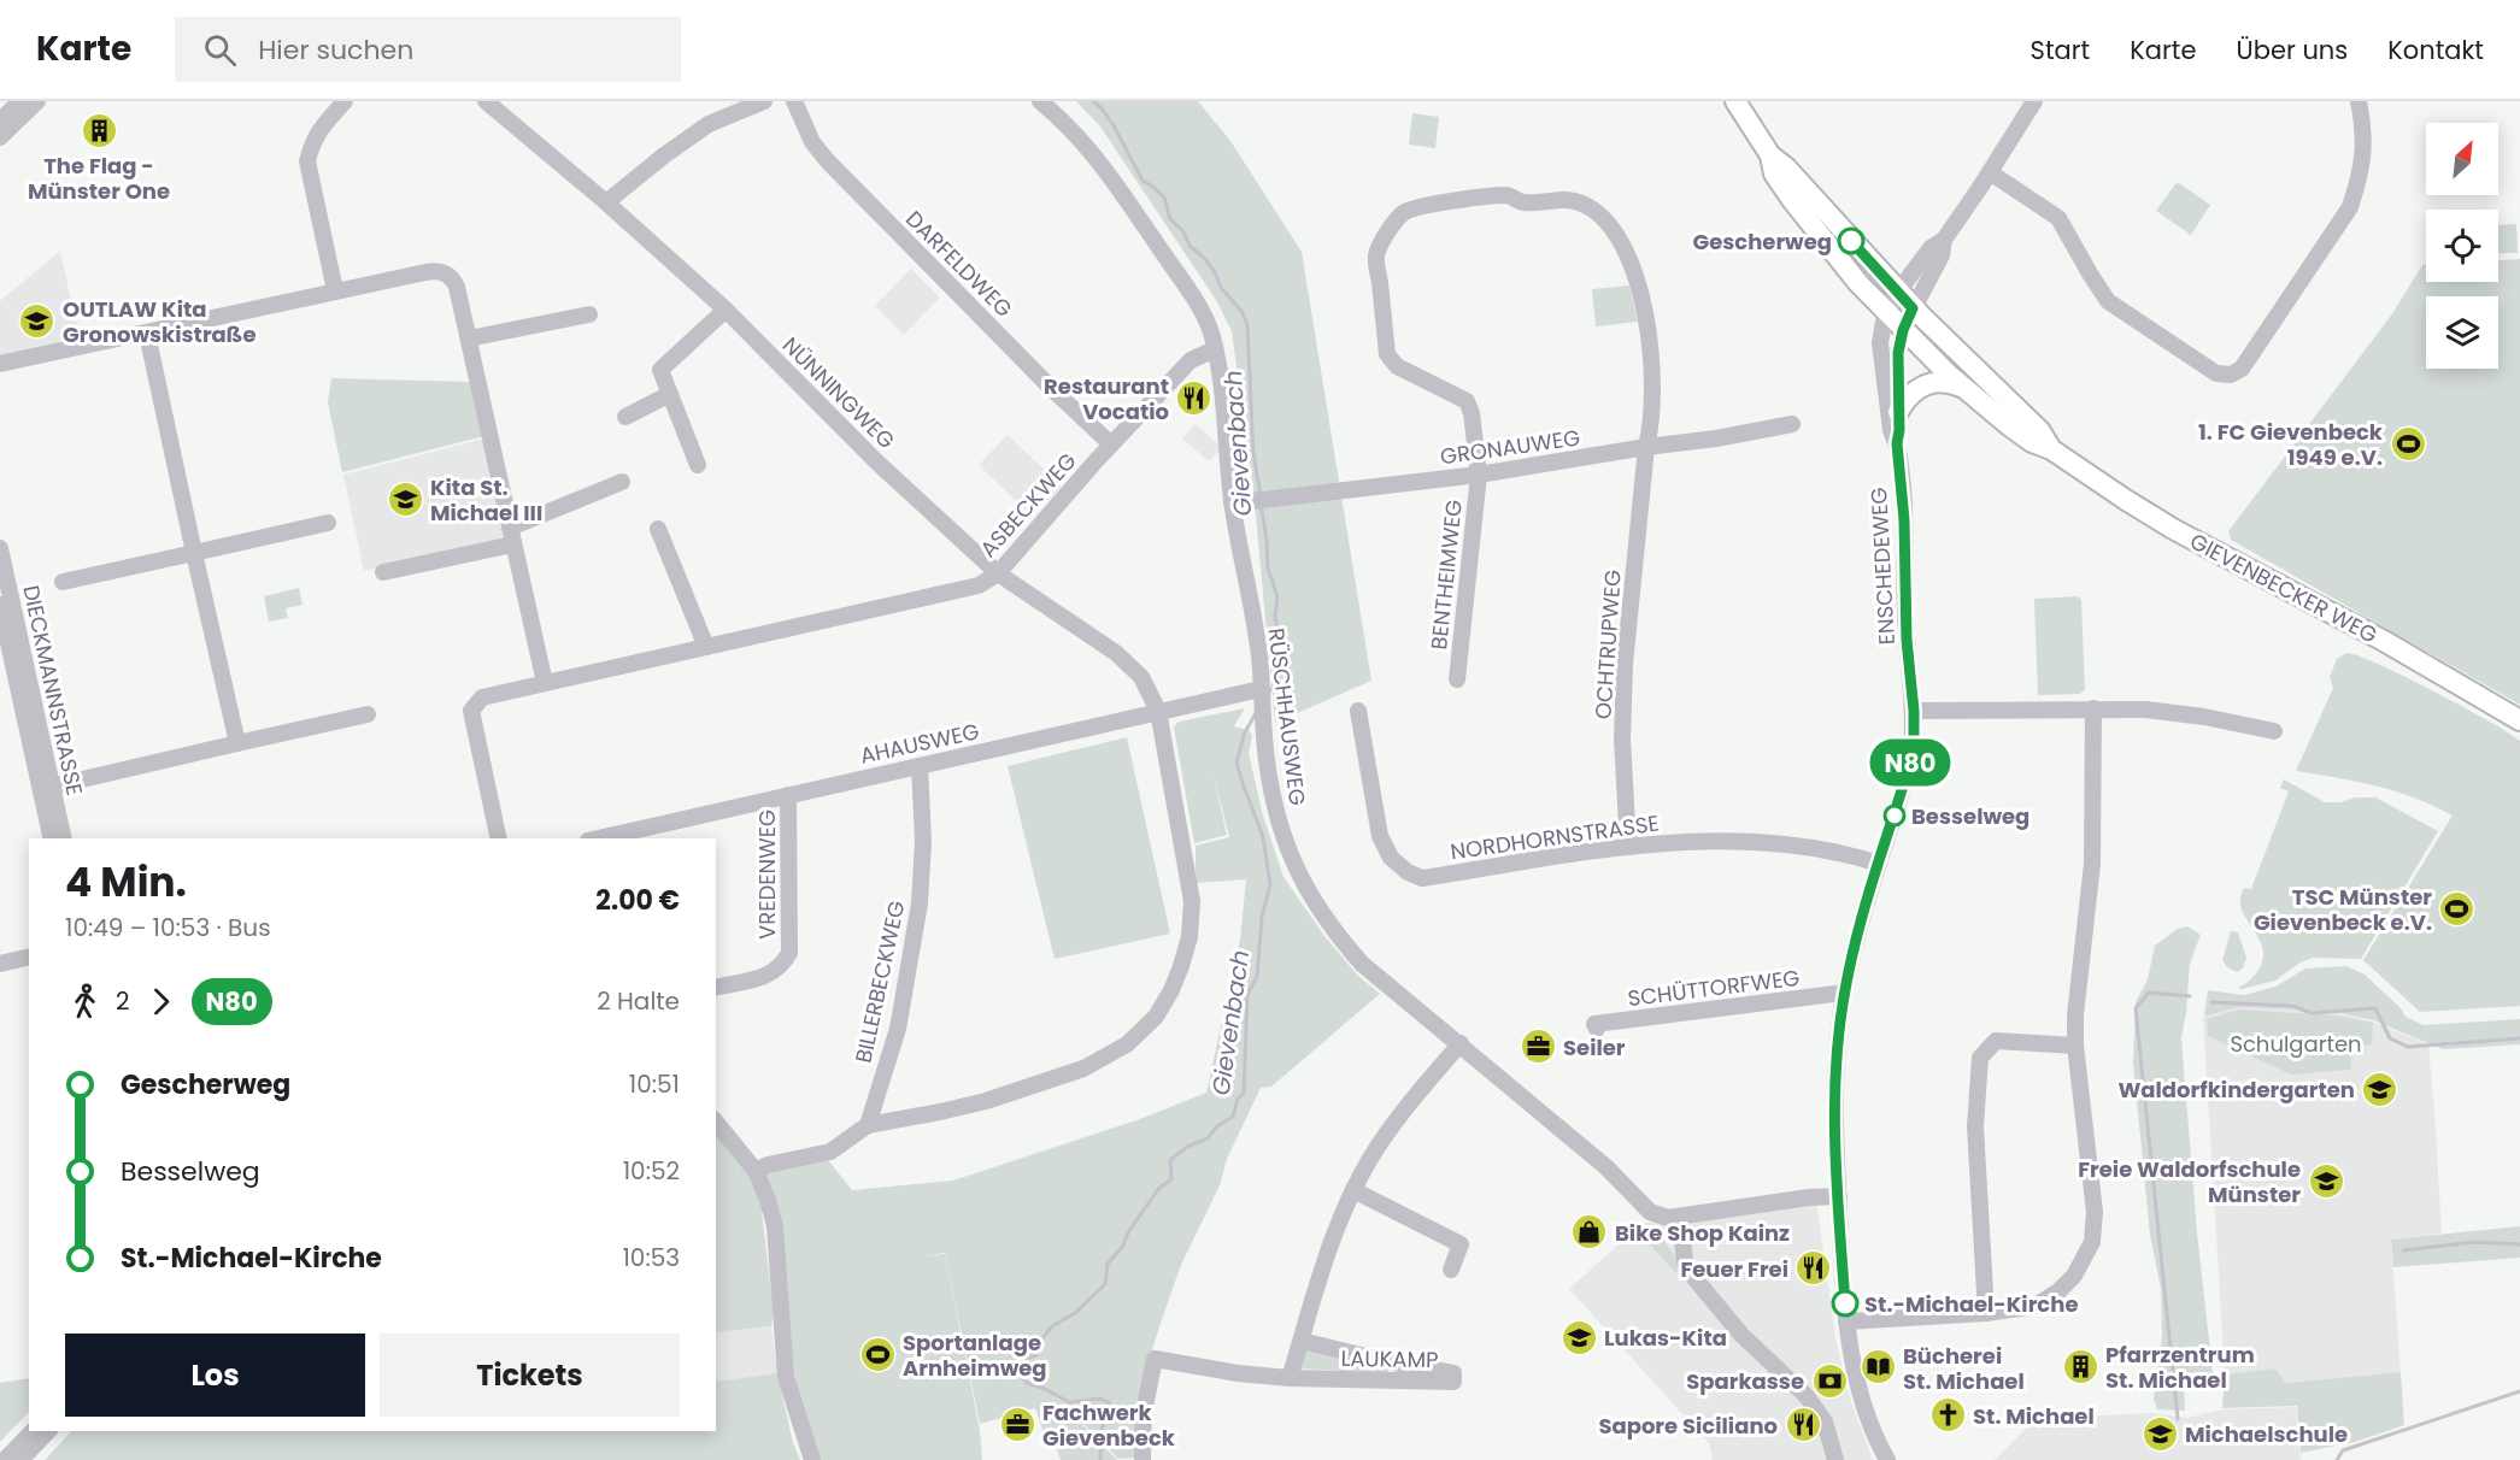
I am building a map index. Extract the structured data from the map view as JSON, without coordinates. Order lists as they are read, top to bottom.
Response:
{
  "streets": {
    "main road": ["GIEVENBECKER WEG"],
    "street": [
      "DARFELDWEG",
      "NÜNNINGWEG",
      "GRONAUWEG",
      "ASBECKWEG",
      "ENSCHEDEWEG",
      "BENTHEIMWEG",
      "OCHTRUPWEG",
      "DIECKMANNSTRASSE",
      "RÜSCHHAUSWEG",
      "AHAUSWEG",
      "NORDHORNSTRASSE",
      "VREDENWEG",
      "BILLERBECKWEG",
      "SCHÜTTORFWEG",
      "LAUKAMP"
    ]
  },
  "crossings": [
    ["DARFELDWEG", "ASBECKWEG"],
    ["NÜNNINGWEG", "ASBECKWEG"],
    ["NÜNNINGWEG", "AHAUSWEG"],
    ["NÜNNINGWEG", "BILLERBECKWEG"],
    ["GRONAUWEG", "BENTHEIMWEG"],
    ["GRONAUWEG", "OCHTRUPWEG"],
    ["GRONAUWEG", "RÜSCHHAUSWEG"],
    ["ASBECKWEG", "RÜSCHHAUSWEG"],
    ["ENSCHEDEWEG", "GIEVENBECKER WEG"],
    ["ENSCHEDEWEG", "RÜSCHHAUSWEG"],
    ["ENSCHEDEWEG", "NORDHORNSTRASSE"],
    ["ENSCHEDEWEG", "SCHÜTTORFWEG"],
    ["BENTHEIMWEG", "OCHTRUPWEG"],
    ["OCHTRUPWEG", "NORDHORNSTRASSE"],
    ["RÜSCHHAUSWEG", "AHAUSWEG"],
    ["AHAUSWEG", "VREDENWEG"],
    ["AHAUSWEG", "BILLERBECKWEG"]
  ],
  "water": ["Gievenbach"],
  "parks": ["Schulgarten"],
  "places": {
    "building": ["The Flag - Münster One", "Pfarrzentrum St. Michael"],
    "other": ["Gescherweg", "Besselweg", "St.-Michael-Kirche"],
    "school or university": [
      "OUTLAW Kita Gronowskistraße",
      "Kita St. Michael III",
      "Waldorfkindergarten",
      "Freie Waldorfschule Münster",
      "Lukas-Kita",
      "Michaelschule"
    ],
    "restaurant": ["Restaurant Vocatio", "Feuer Frei", "Sapore Siciliano"],
    "sports": ["1. FC Gievenbeck 1949 e.V.", "TSC Münster Gievenbeck e.V.", "Sportanlage Arnheimweg"],
    "office": ["Seiler", "Fachwerk Gievenbeck"],
    "shop": ["Bike Shop Kainz"],
    "library": ["Bücherei St. Michael"],
    "bank": ["Sparkasse"],
    "church": ["St. Michael"]
  },
  "lines": ["bus line N80"],
  "north": "top right",
  "page": {
    "header": "Karte",
    "search": "Hier suchen",
    "nav": [
      "Start",
      "Karte",
      "Über uns",
      "Kontakt"
    ],
    "on_map": "N80",
    "heading": ["4 Min.", "10:49 – 10:53 · Bus", "2.00 €"],
    "legs": ["2", "N80", "2 Halte"],
    "list": [
      {
        "name": "Gescherweg",
        "value": "10:51"
      },
      {
        "name": "Besselweg",
        "value": "10:52"
      },
      {
        "name": "St.-Michael-Kirche",
        "value": "10:53"
      }
    ],
    "buttons": ["Los", "Tickets"]
  }
}
